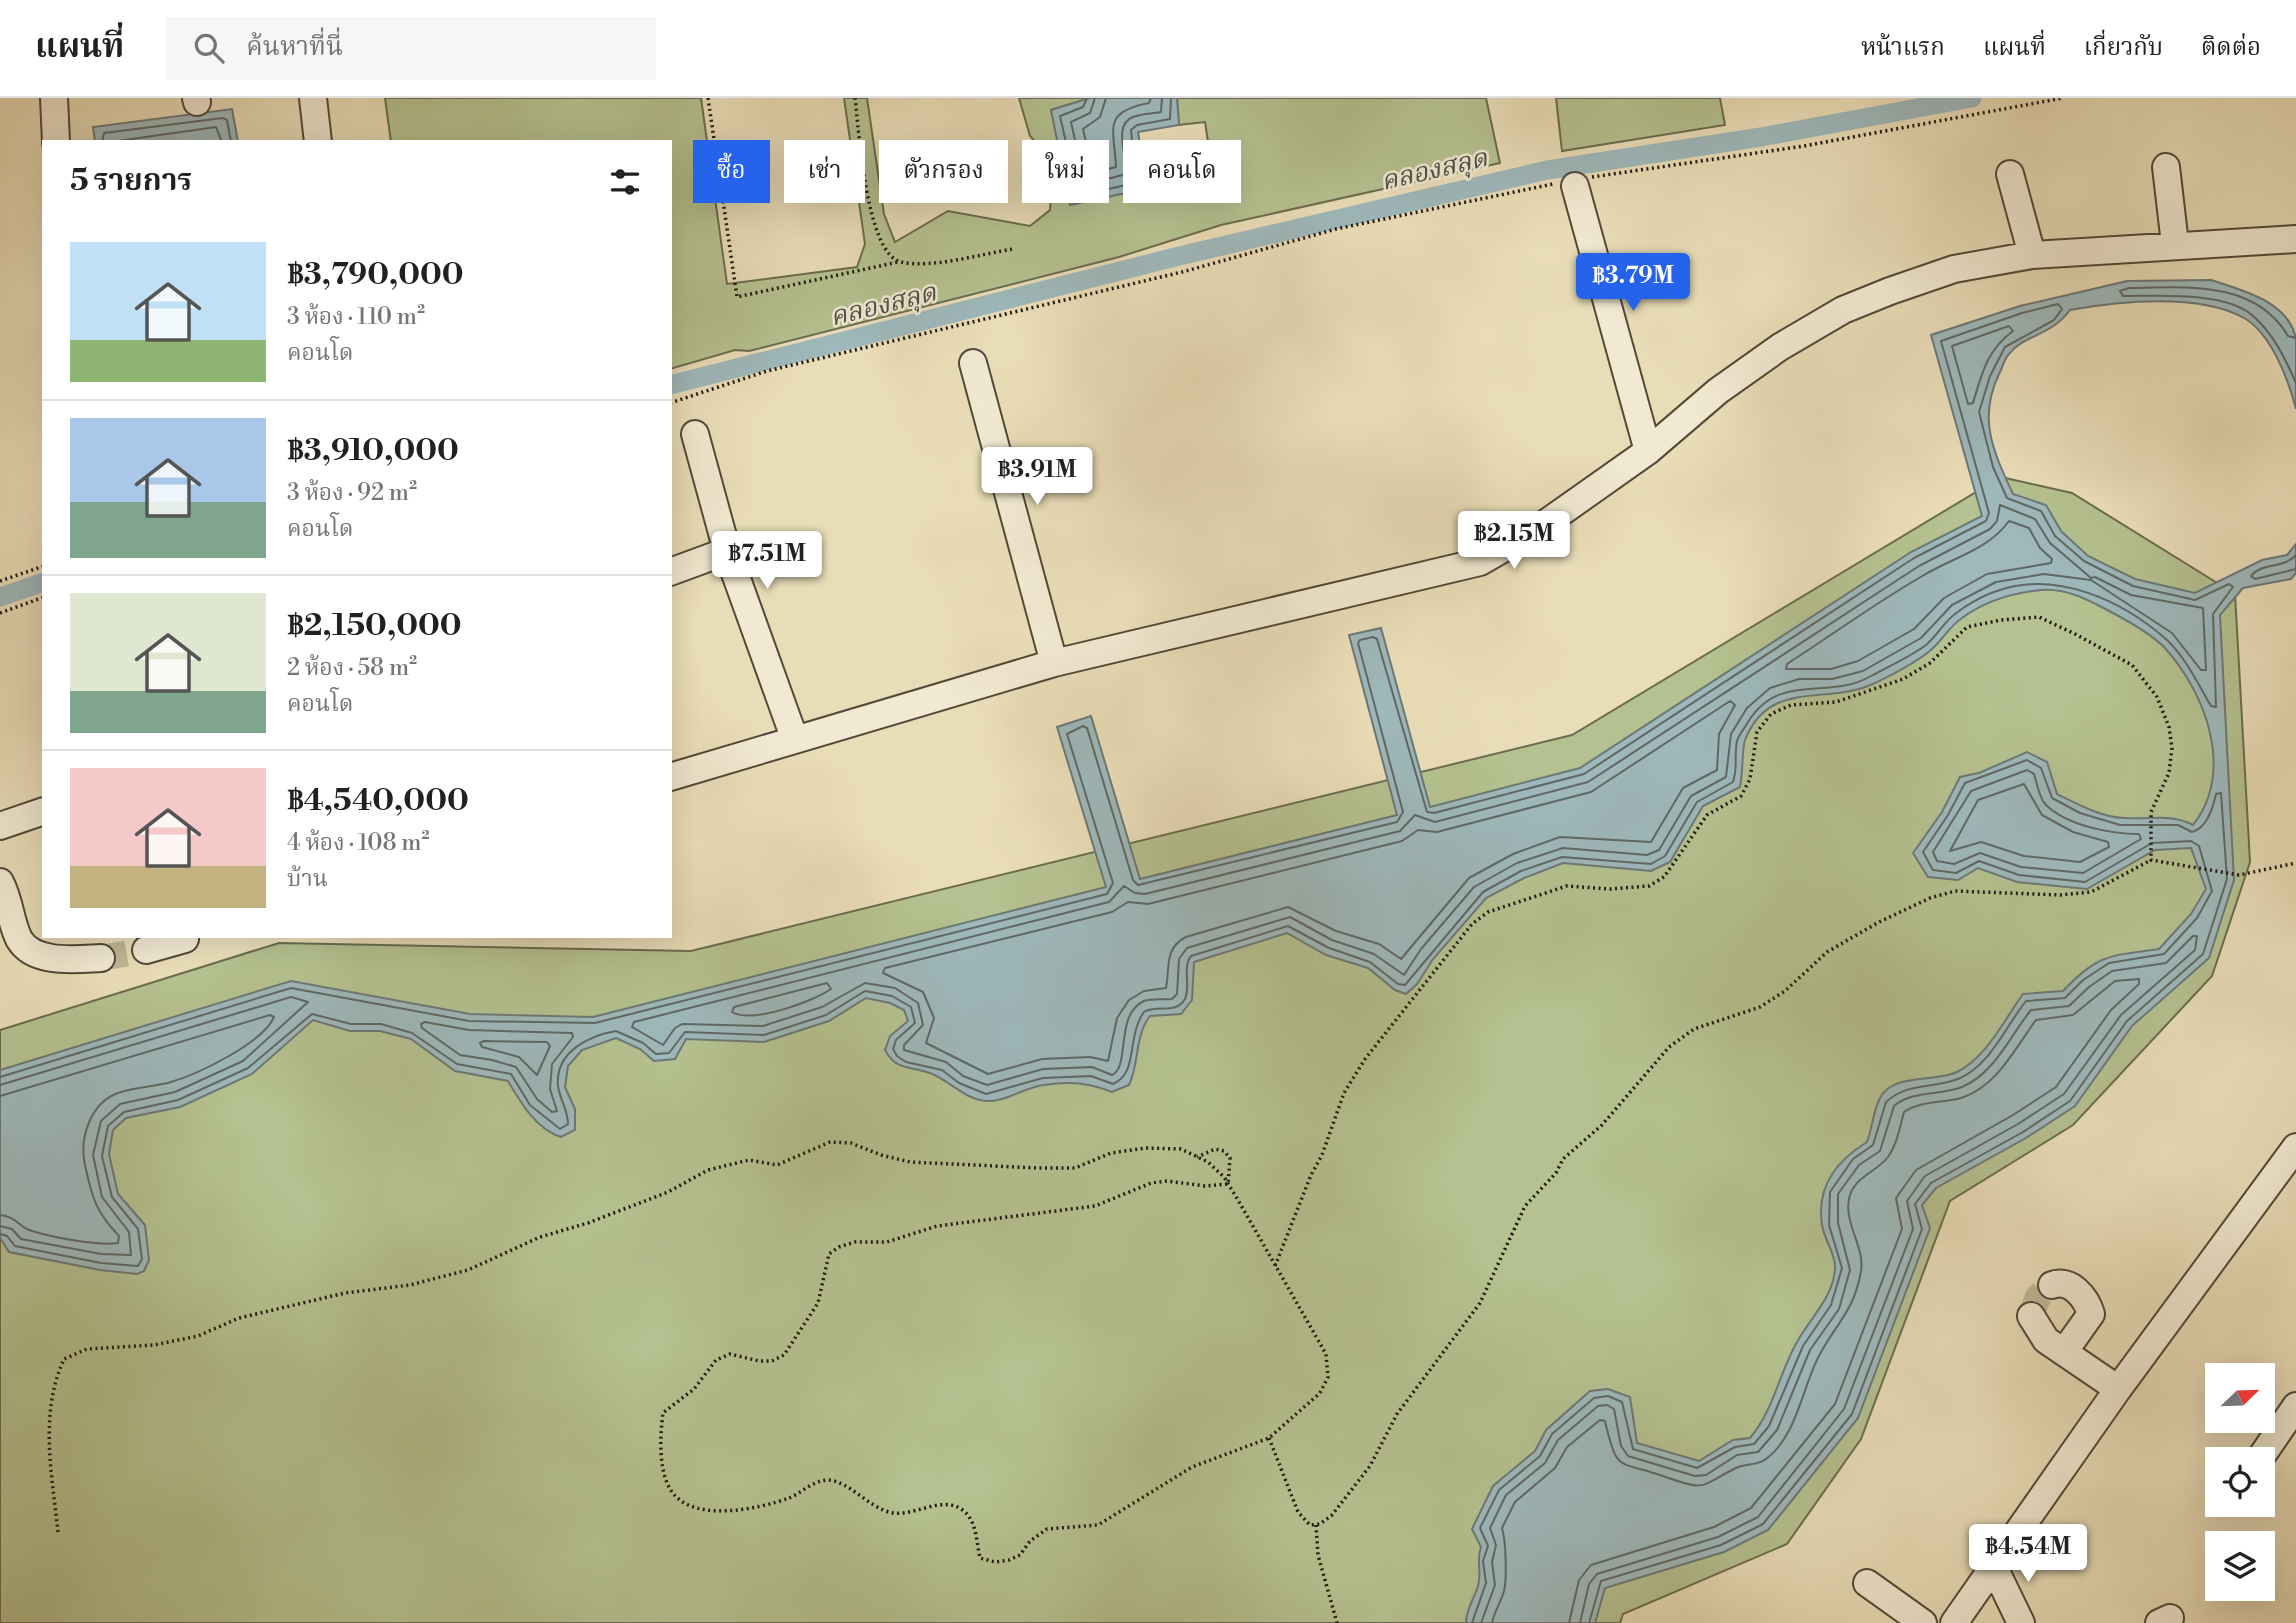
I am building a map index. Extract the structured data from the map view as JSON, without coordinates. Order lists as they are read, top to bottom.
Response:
{
  "water": ["คลองสลุด"],
  "north": "top right",
  "page": {
    "header": "แผนที่",
    "search": "ค้นหาที่นี่",
    "nav": [
      "หน้าแรก",
      "แผนที่",
      "เกี่ยวกับ",
      "ติดต่อ"
    ],
    "chip": [
      "ซื้อ",
      "เช่า",
      "ตัวกรอง",
      "ใหม่",
      "คอนโด"
    ],
    "heading": "5 รายการ",
    "list": [
      {
        "name": "฿3,790,000",
        "note": "3 ห้อง · 110 m² · คอนโด"
      },
      {
        "name": "฿3,910,000",
        "note": "3 ห้อง · 92 m² · คอนโด"
      },
      {
        "name": "฿2,150,000",
        "note": "2 ห้อง · 58 m² · คอนโด"
      },
      {
        "name": "฿4,540,000",
        "note": "4 ห้อง · 108 m² · บ้าน"
      }
    ],
    "price": [
      "฿3.79M",
      "฿3.91M",
      "฿2.15M",
      "฿7.51M",
      "฿4.54M"
    ]
  }
}
